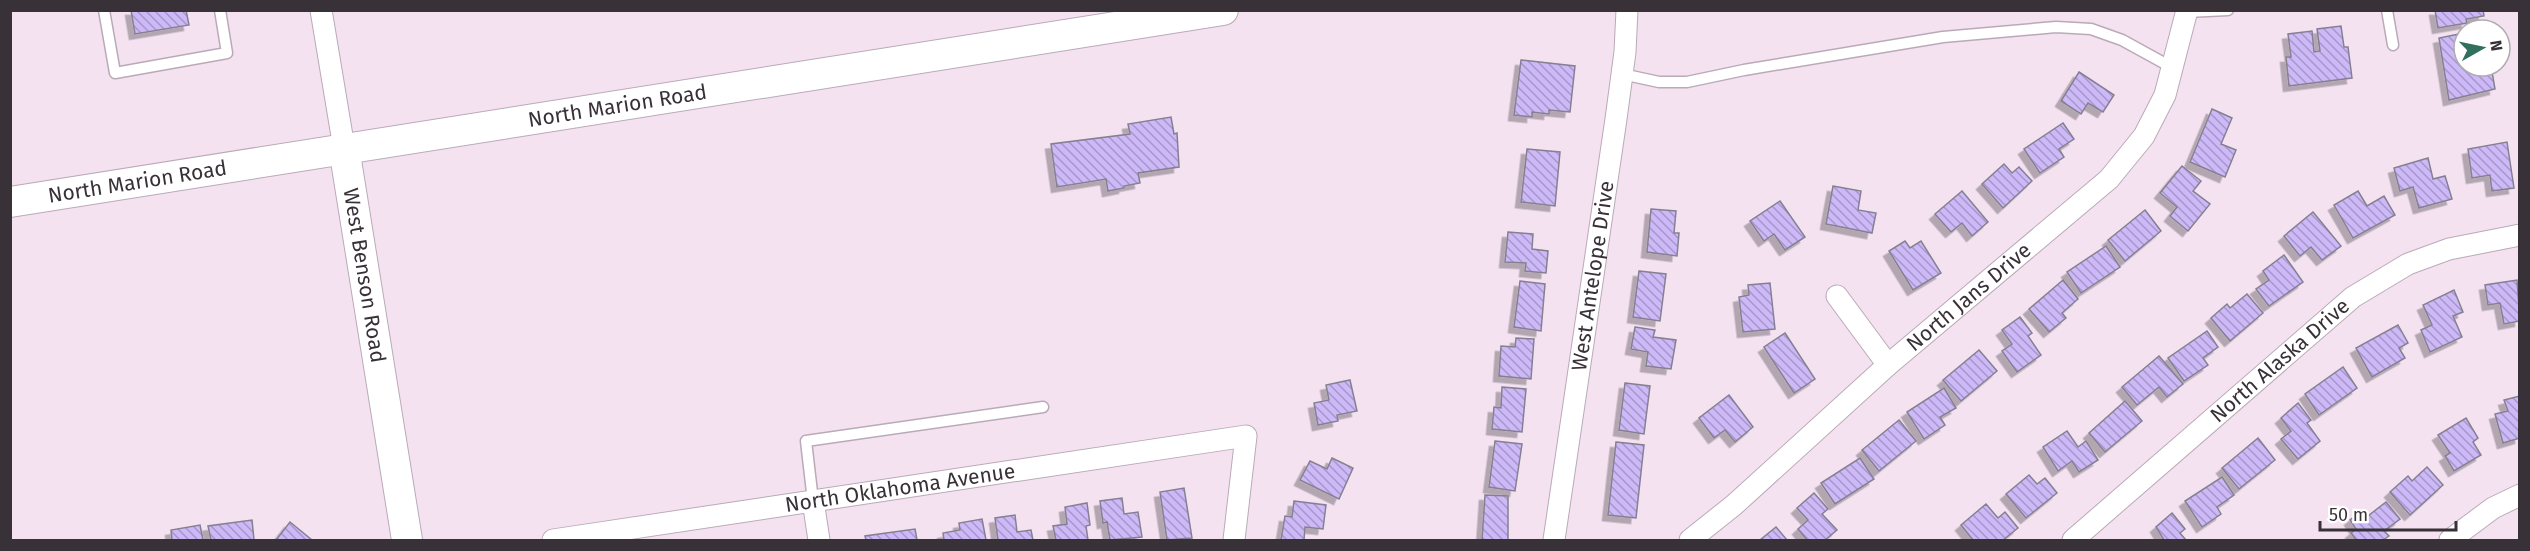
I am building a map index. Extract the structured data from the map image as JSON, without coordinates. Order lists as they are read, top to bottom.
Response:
{
  "streets": {
    "main road": ["North Marion Road", "West Benson Road"],
    "street": [
      "West Antelope Drive",
      "North Jans Drive",
      "North Alaska Drive",
      "North Oklahoma Avenue"
    ]
  },
  "crossings": [
    ["North Marion Road", "West Benson Road"]
  ],
  "scale_bar": "50 m",
  "north": "right"
}
